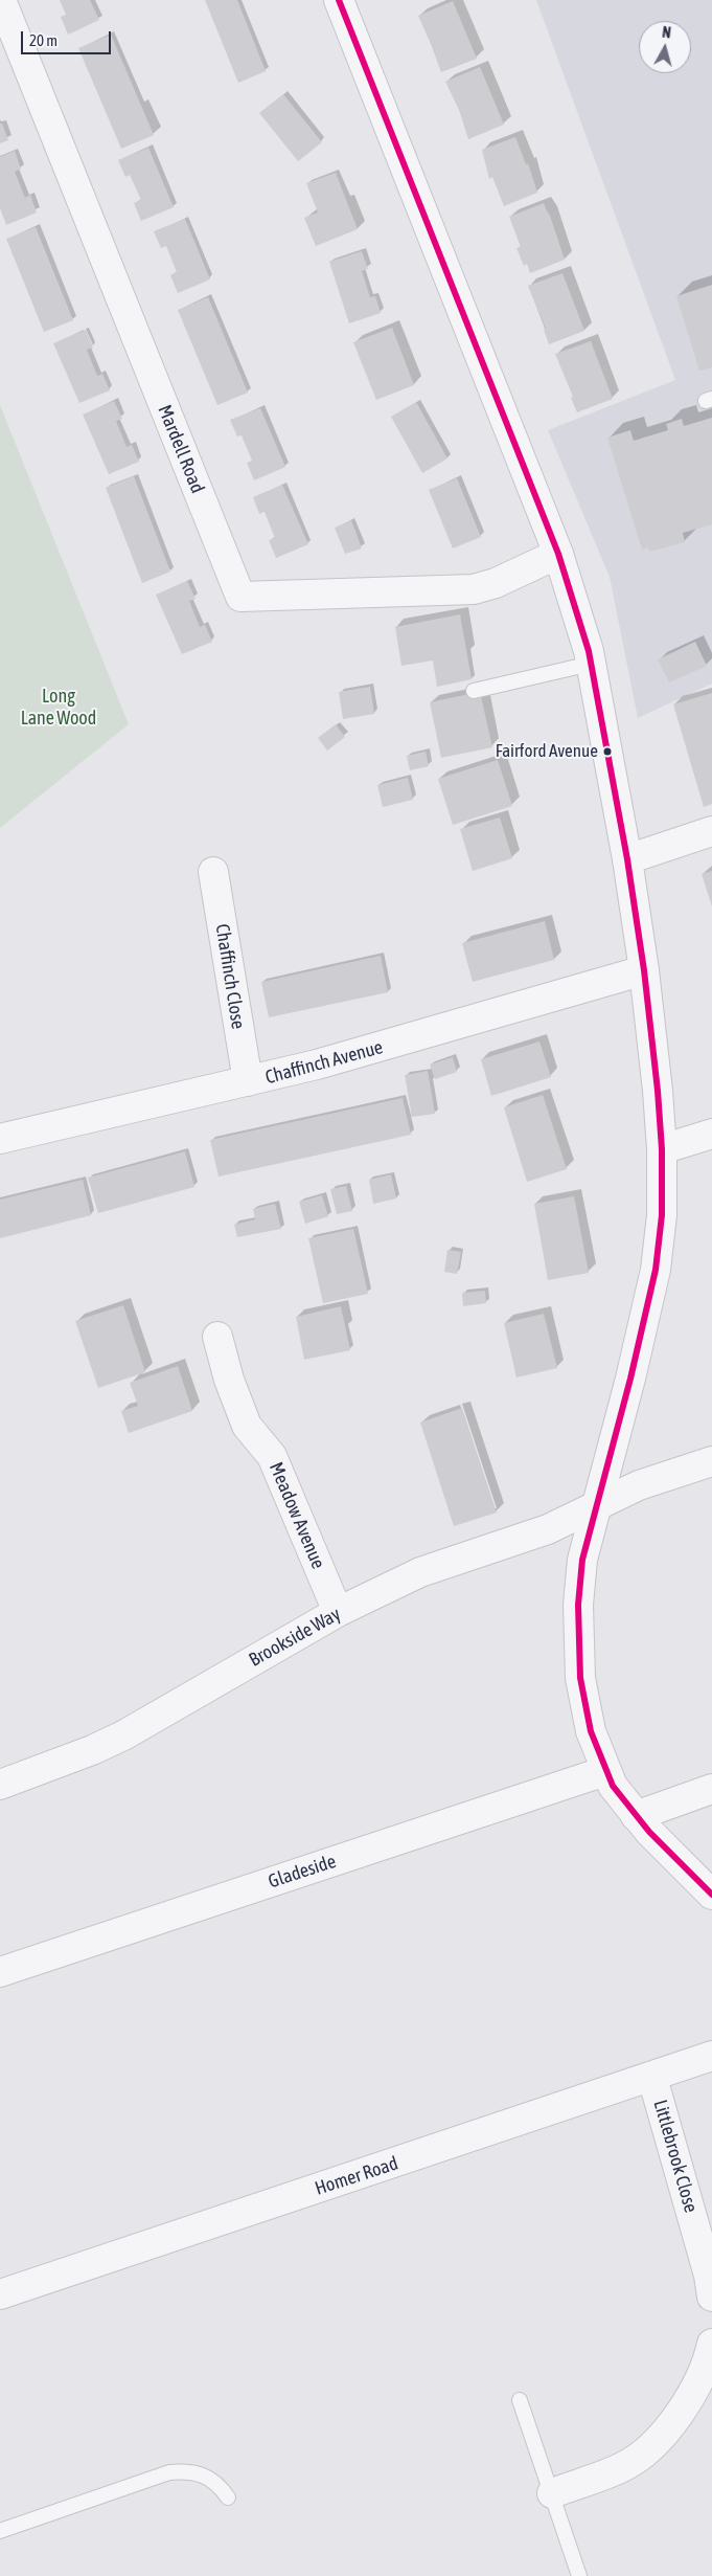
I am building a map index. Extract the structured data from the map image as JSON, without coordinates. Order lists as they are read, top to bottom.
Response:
{
  "streets": {
    "street": [
      "Mardell Road",
      "Chaffinch Close",
      "Chaffinch Avenue",
      "Meadow Avenue",
      "Brookside Way",
      "Gladeside",
      "Littlebrook Close",
      "Homer Road"
    ]
  },
  "crossings": [
    ["Chaffinch Close", "Chaffinch Avenue"],
    ["Meadow Avenue", "Brookside Way"],
    ["Littlebrook Close", "Homer Road"]
  ],
  "parks": ["Long Lane Wood"],
  "places": ["Fairford Avenue"],
  "scale_bar": "20 m",
  "north": "top"
}
